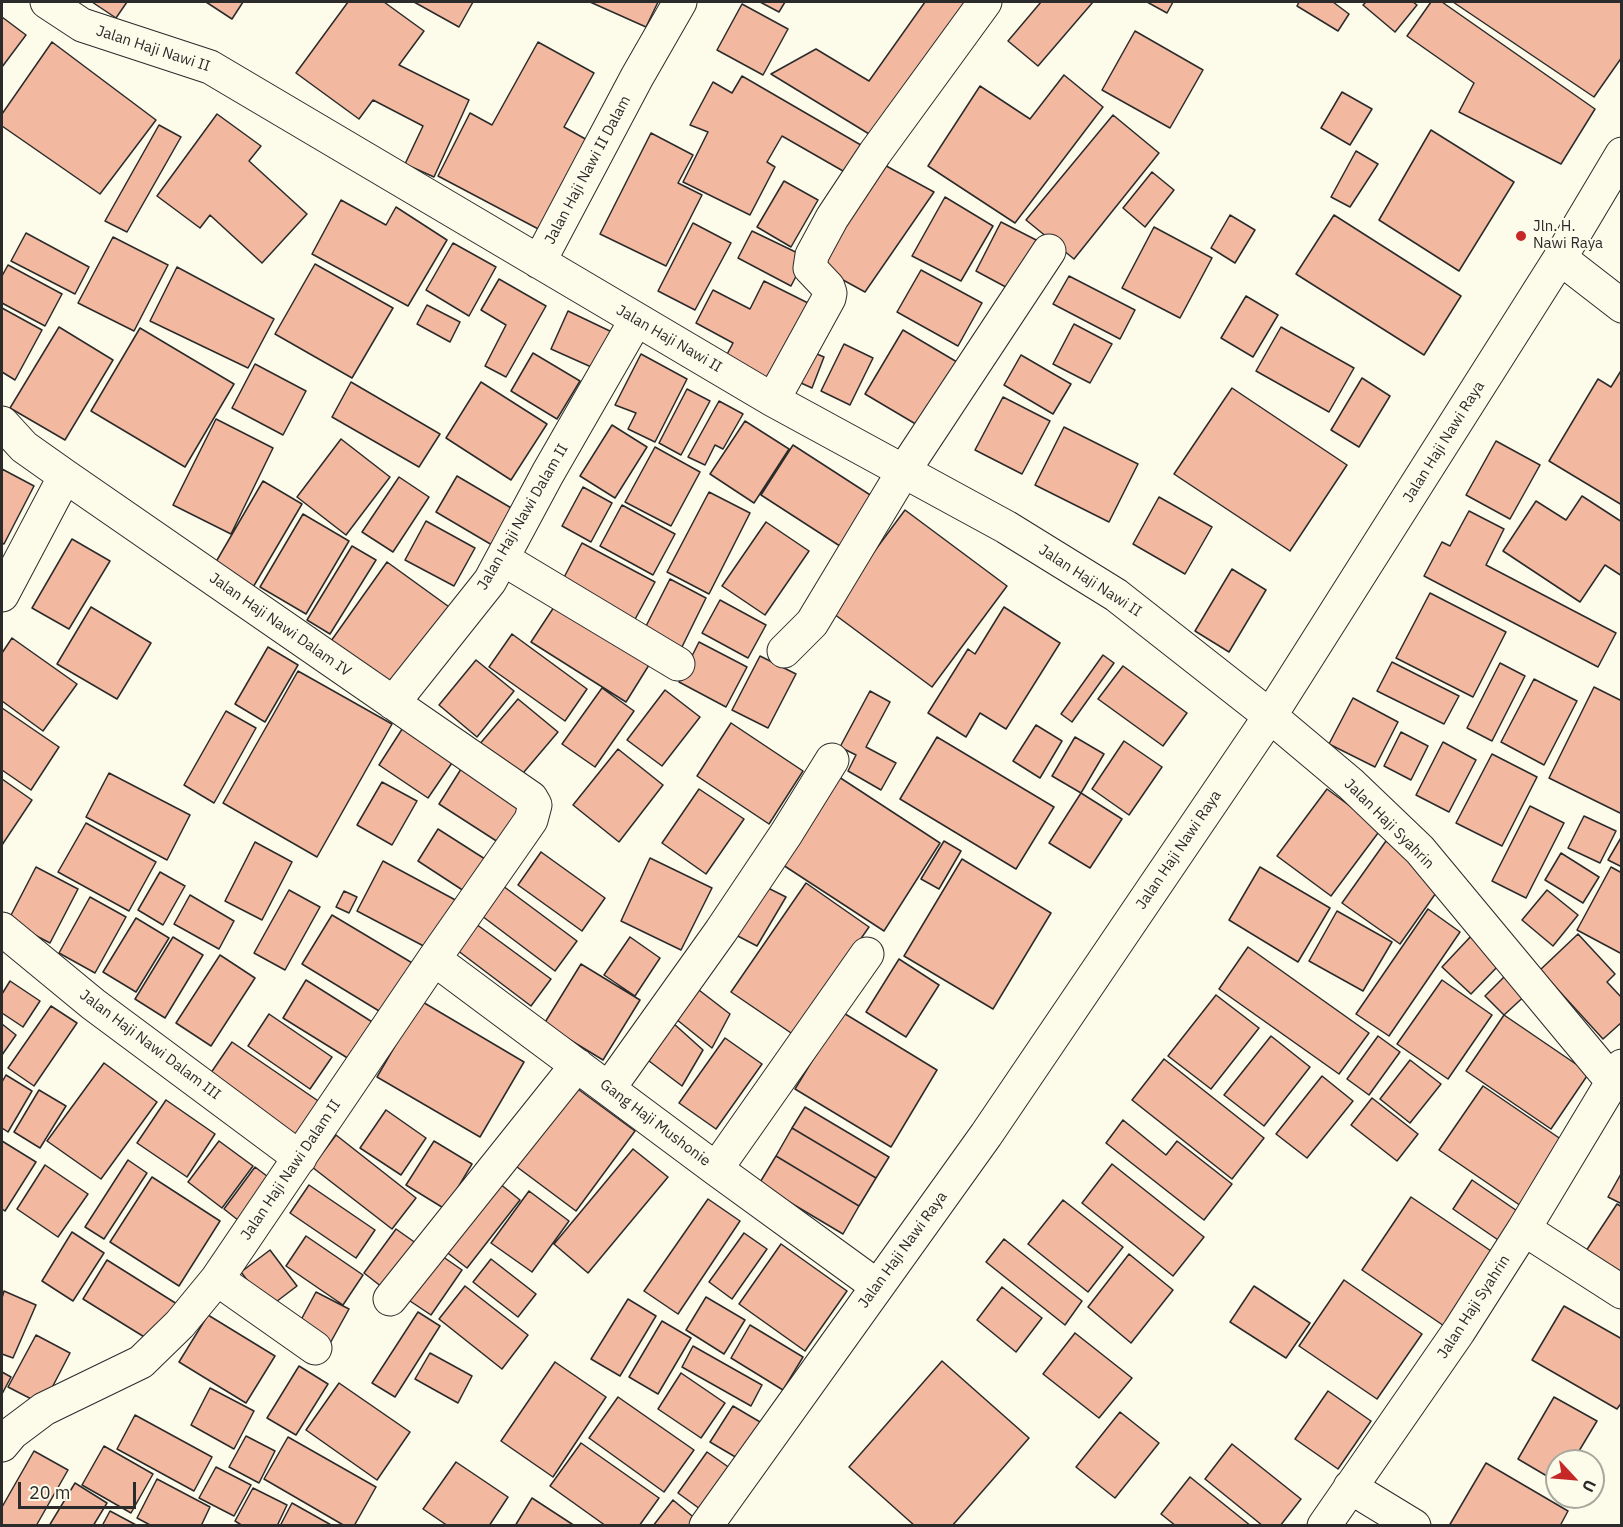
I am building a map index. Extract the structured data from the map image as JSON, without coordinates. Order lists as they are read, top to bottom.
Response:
{
  "streets": {
    "street": [
      "Jalan Haji Nawi II",
      "Jalan Haji Nawi II Dalam",
      "Jalan Haji Nawi Raya",
      "Jalan Haji Nawi Dalam II",
      "Jalan Haji Nawi Dalam IV",
      "Jalan Haji Syahrin",
      "Jalan Haji Nawi Dalam III",
      "Gang Haji Mushonie"
    ]
  },
  "crossings": [
    ["Jalan Haji Nawi II", "Jalan Haji Nawi II Dalam"],
    ["Jalan Haji Nawi II", "Jalan Haji Nawi Raya"],
    ["Jalan Haji Nawi II", "Jalan Haji Nawi Dalam II"],
    ["Jalan Haji Nawi II", "Jalan Haji Syahrin"],
    ["Jalan Haji Nawi Raya", "Jalan Haji Syahrin"],
    ["Jalan Haji Nawi Raya", "Gang Haji Mushonie"],
    ["Jalan Haji Nawi Dalam II", "Jalan Haji Nawi Dalam IV"],
    ["Jalan Haji Nawi Dalam II", "Jalan Haji Nawi Dalam III"],
    ["Jalan Haji Nawi Dalam II", "Gang Haji Mushonie"]
  ],
  "places": ["Jln. H. Nawi Raya"],
  "scale_bar": "20 m",
  "north": "bottom right"
}
